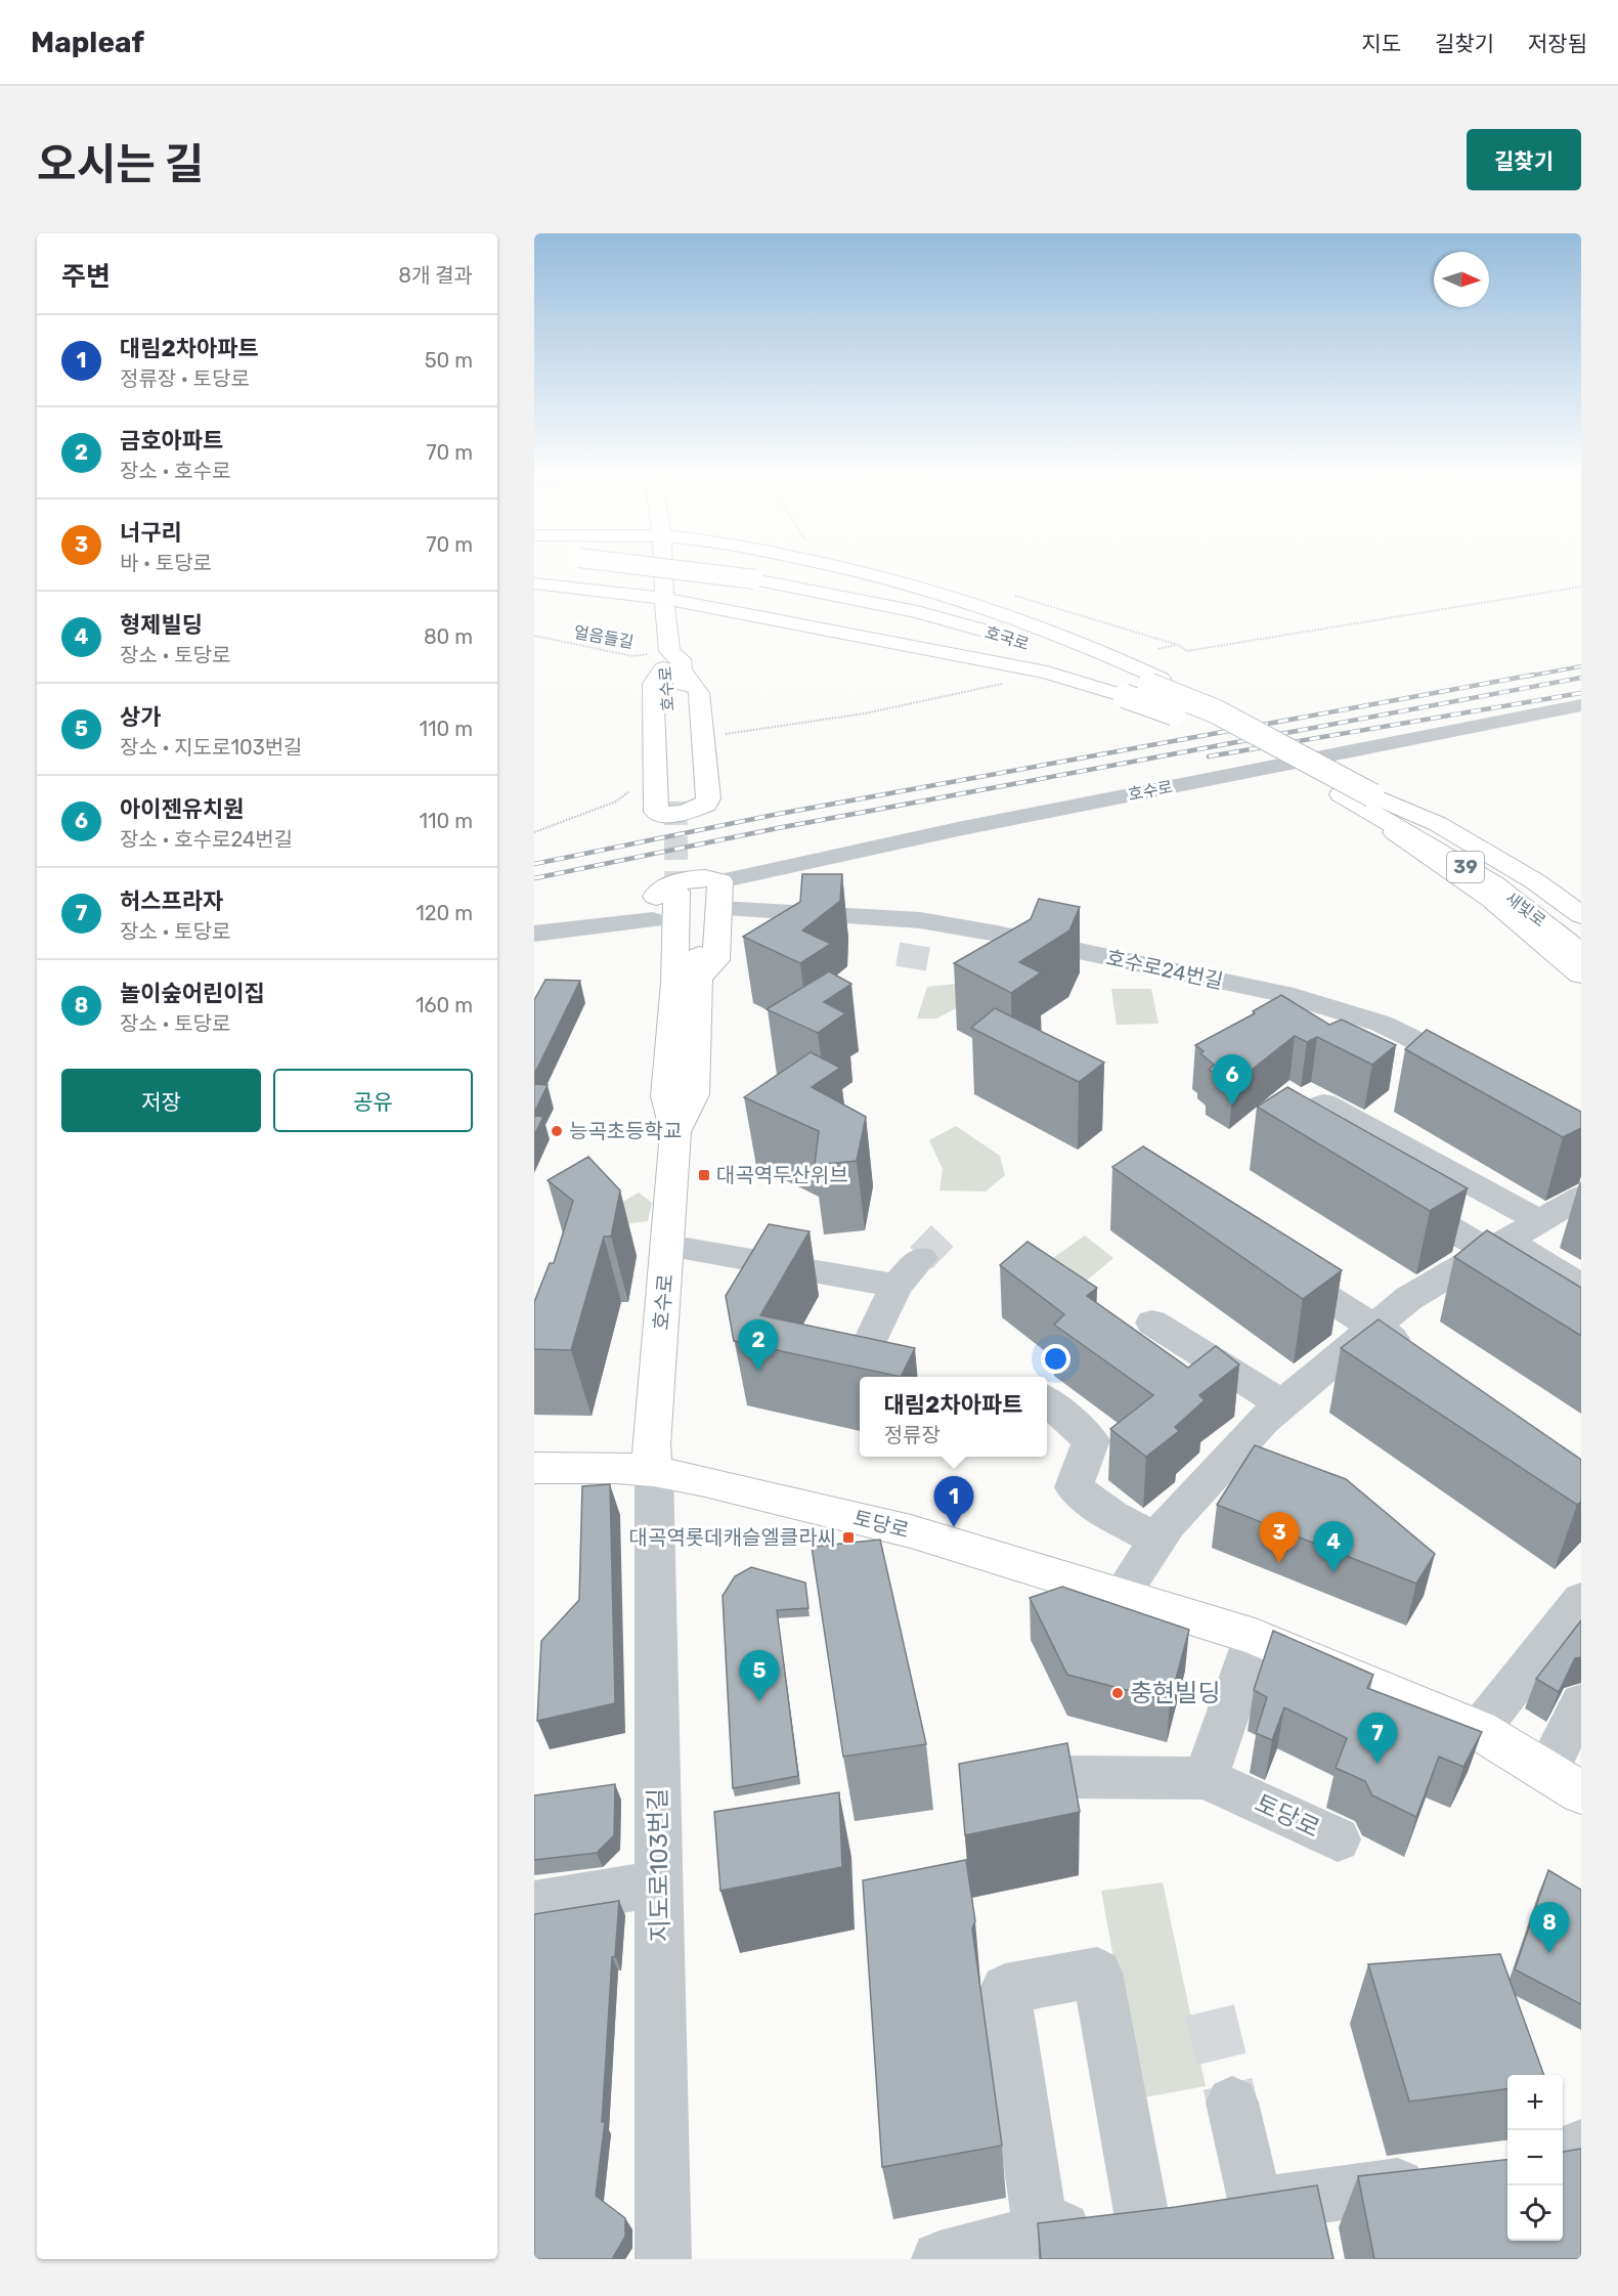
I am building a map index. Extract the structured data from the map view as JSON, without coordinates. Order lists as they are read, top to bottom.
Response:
{
  "streets": {
    "main road": [
      "호국로",
      "호수로",
      "39",
      "새빛로",
      "토당로"
    ],
    "street": ["호수로24번길", "지도로103번길"],
    "path": ["얼음들길"]
  },
  "crossings": [
    ["얼음들길", "호수로"],
    ["호국로", "39"],
    ["호수로", "토당로"],
    ["호수로", "지도로103번길"],
    ["39", "새빛로"],
    ["토당로", "지도로103번길"]
  ],
  "places": {
    "other": ["능곡초등학교", "충현빌딩"],
    "transit": ["대곡역두산위브", "대곡역롯데캐슬엘클라씨"]
  },
  "north": "right",
  "page": {
    "header": "Mapleaf",
    "nav": ["지도", "길찾기", "저장됨"],
    "title": "오시는 길",
    "buttons": [
      "길찾기",
      ["저장", "공유"]
    ],
    "heading": ["주변", "8개 결과"],
    "list": [
      {
        "mark": "1",
        "name": "대림2차아파트",
        "note": "정류장 · 토당로",
        "value": "50 m"
      },
      {
        "mark": "2",
        "name": "금호아파트",
        "note": "장소 · 호수로",
        "value": "70 m"
      },
      {
        "mark": "3",
        "name": "너구리",
        "note": "바 · 토당로",
        "value": "70 m"
      },
      {
        "mark": "4",
        "name": "형제빌딩",
        "note": "장소 · 토당로",
        "value": "80 m"
      },
      {
        "mark": "5",
        "name": "상가",
        "note": "장소 · 지도로103번길",
        "value": "110 m"
      },
      {
        "mark": "6",
        "name": "아이젠유치원",
        "note": "장소 · 호수로24번길",
        "value": "110 m"
      },
      {
        "mark": "7",
        "name": "허스프라자",
        "note": "장소 · 토당로",
        "value": "120 m"
      },
      {
        "mark": "8",
        "name": "놀이숲어린이집",
        "note": "장소 · 토당로",
        "value": "160 m"
      }
    ],
    "pins": [
      "6",
      "2",
      "1",
      "3",
      "4",
      "5",
      "7",
      "8"
    ],
    "popup": ["대림2차아파트", "정류장"],
    "map_buttons": ["+", "−"]
  }
}
